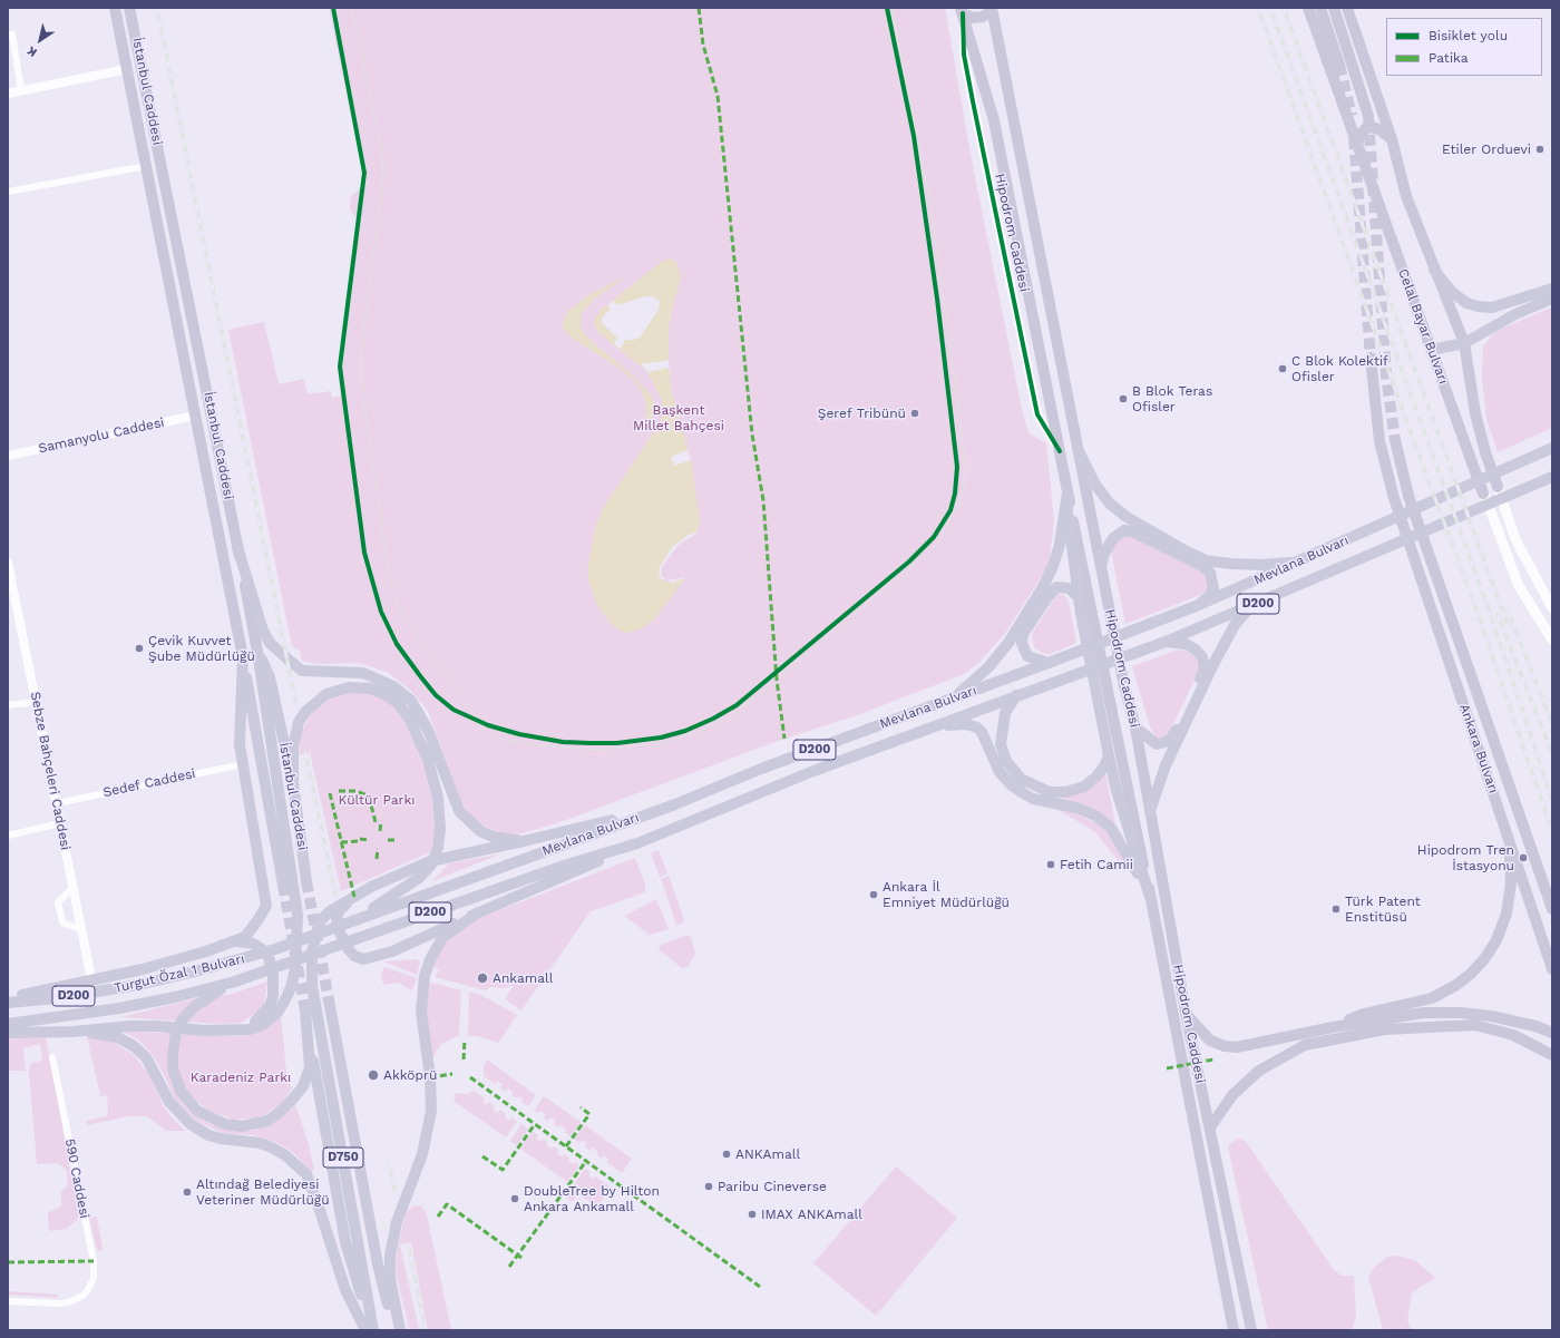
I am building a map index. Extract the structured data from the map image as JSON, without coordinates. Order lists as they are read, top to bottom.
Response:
{
  "streets": {
    "highway": [
      "İstanbul Caddesi",
      "Mevlana Bulvarı",
      "D200",
      "Turgut Özal 1 Bulvarı",
      "D750"
    ],
    "main road": ["Hipodrom Caddesi", "Celal Bayar Bulvarı", "Ankara Bulvarı"],
    "street": [
      "Samanyolu Caddesi",
      "Sebze Bahçeleri Caddesi",
      "Sedef Caddesi",
      "590 Caddesi"
    ]
  },
  "crossings": [
    ["İstanbul Caddesi", "Samanyolu Caddesi"],
    ["Mevlana Bulvarı", "Turgut Özal 1 Bulvarı"],
    ["Sebze Bahçeleri Caddesi", "Sedef Caddesi"]
  ],
  "parks": ["Başkent Millet Bahçesi", "Kültür Parkı", "Karadeniz Parkı"],
  "places": [
    "Etiler Orduevi",
    "C Blok Kolektif Ofisler",
    "B Blok Teras Ofisler",
    "Şeref Tribünü",
    "Çevik Kuvvet Şube Müdürlüğü",
    "Hipodrom Tren İstasyonu",
    "Fetih Camii",
    "Ankara İl Emniyet Müdürlüğü",
    "Türk Patent Enstitüsü",
    "Ankamall",
    "Akköprü",
    "ANKAmall",
    "Paribu Cineverse",
    "Altındağ Belediyesi Veteriner Müdürlüğü",
    "DoubleTree by Hilton Ankara Ankamall",
    "IMAX ANKAmall"
  ],
  "legend": ["Bisiklet yolu", "Patika"],
  "north": "bottom left"
}
